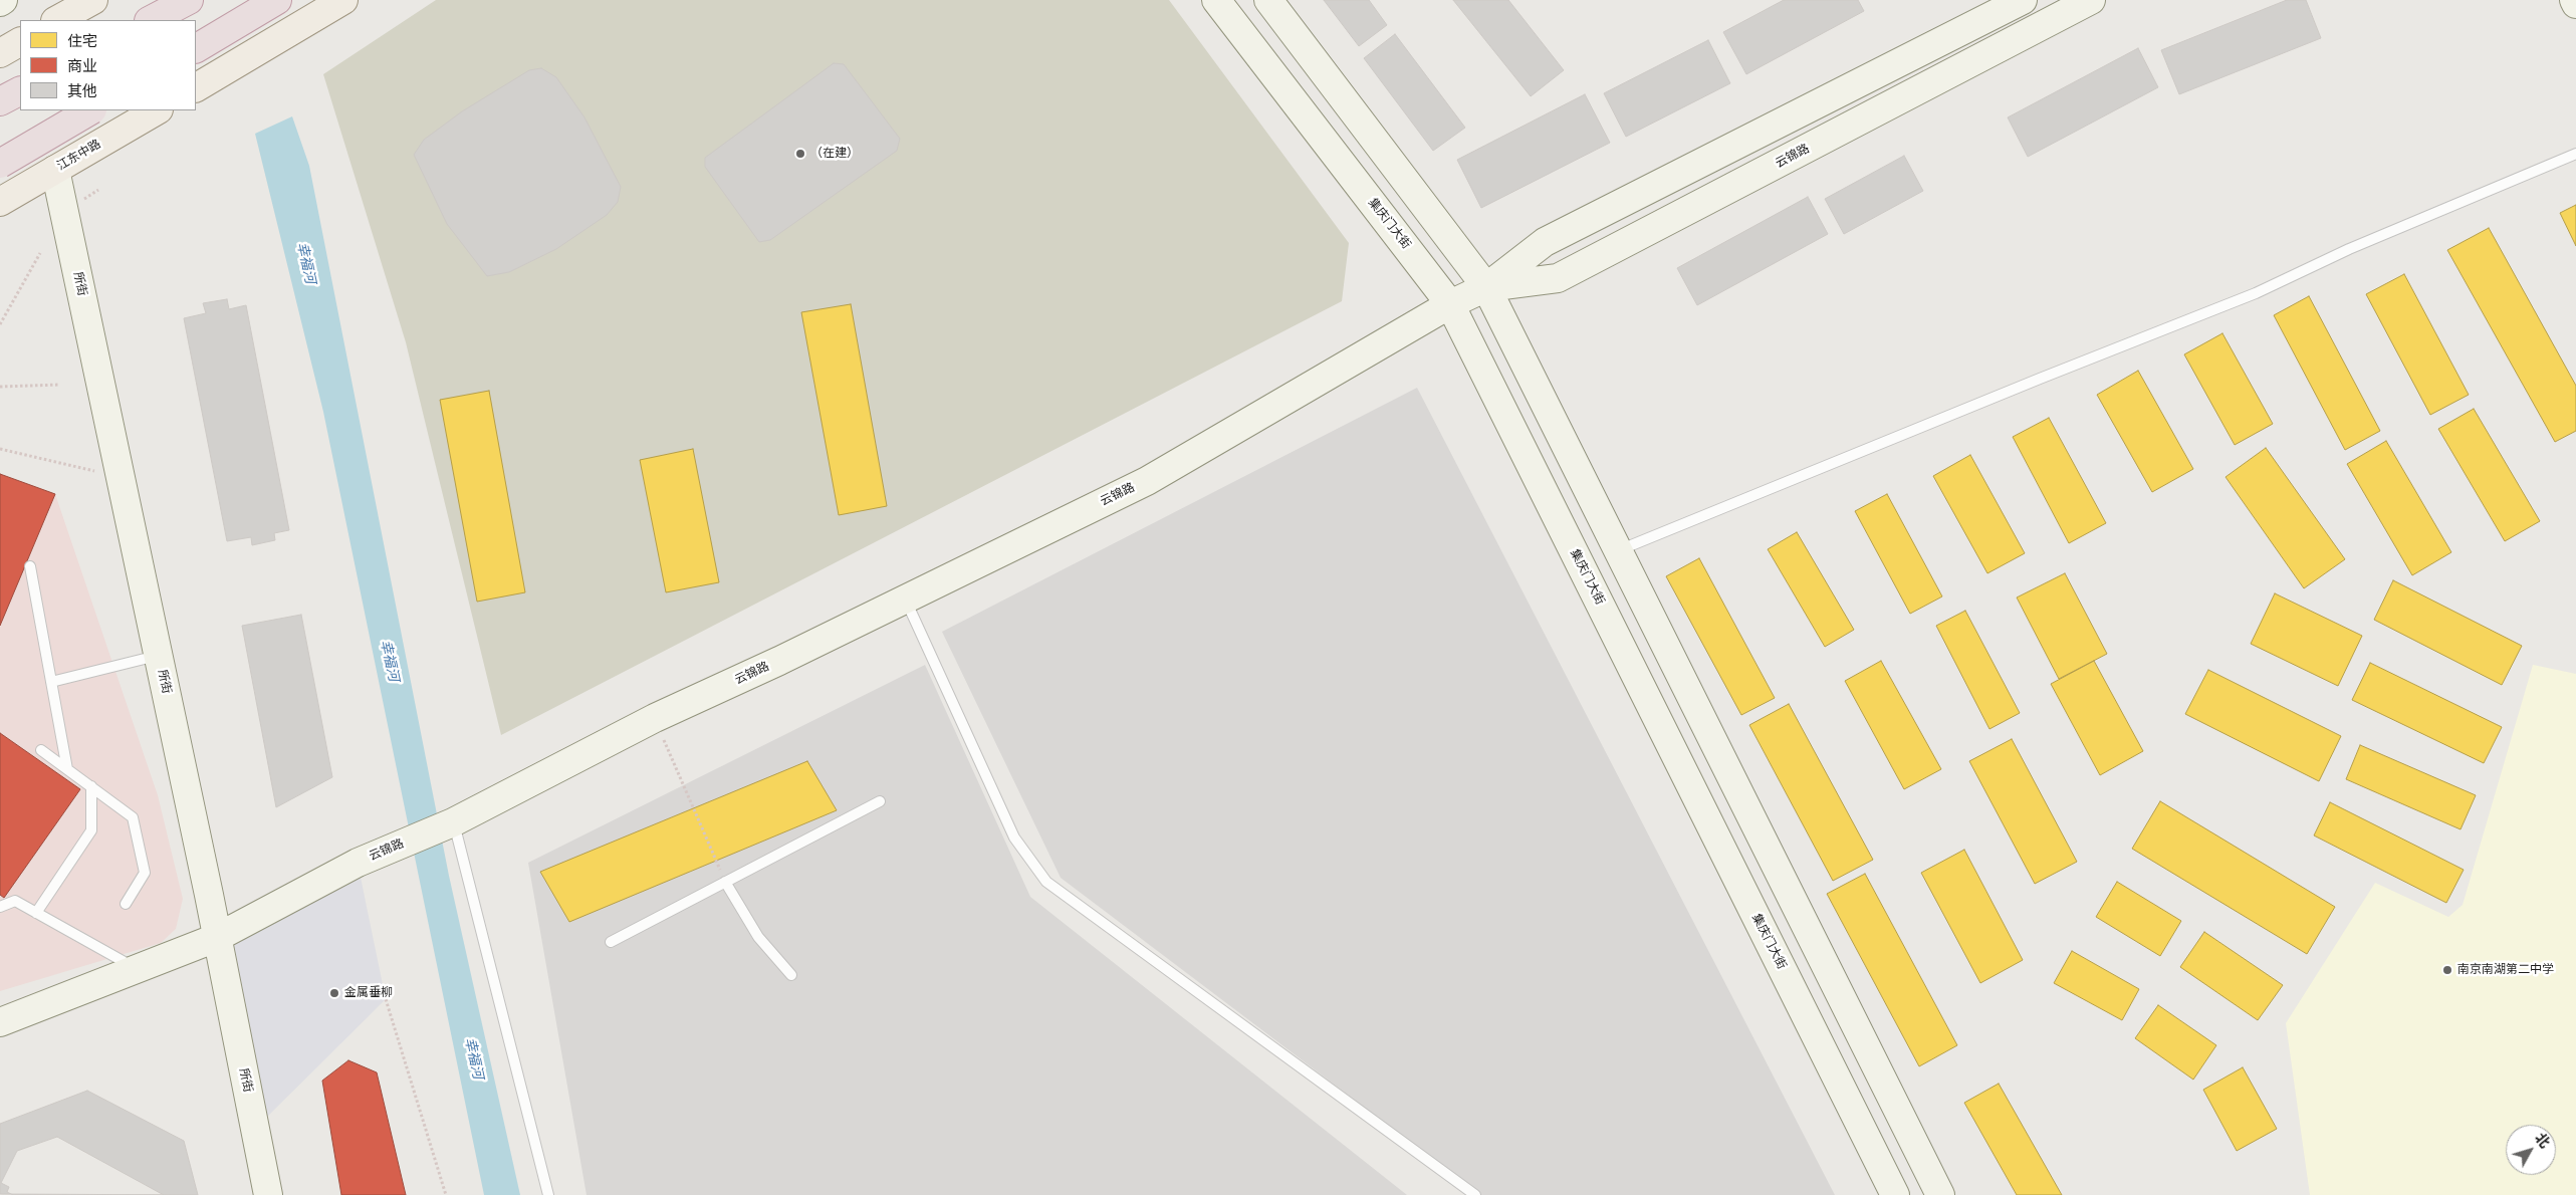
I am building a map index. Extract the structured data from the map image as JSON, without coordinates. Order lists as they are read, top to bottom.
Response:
{
  "streets": {
    "main road": ["江东中路"],
    "street": ["云锦路", "集庆门大街", "所街"]
  },
  "crossings": [
    ["江东中路", "所街"],
    ["云锦路", "集庆门大街"],
    ["云锦路", "所街"]
  ],
  "water": ["幸福河"],
  "places": ["（在建）", "南京南湖第二中学", "金属垂柳"],
  "legend": ["住宅", "商业", "其他"],
  "north": "top right"
}
